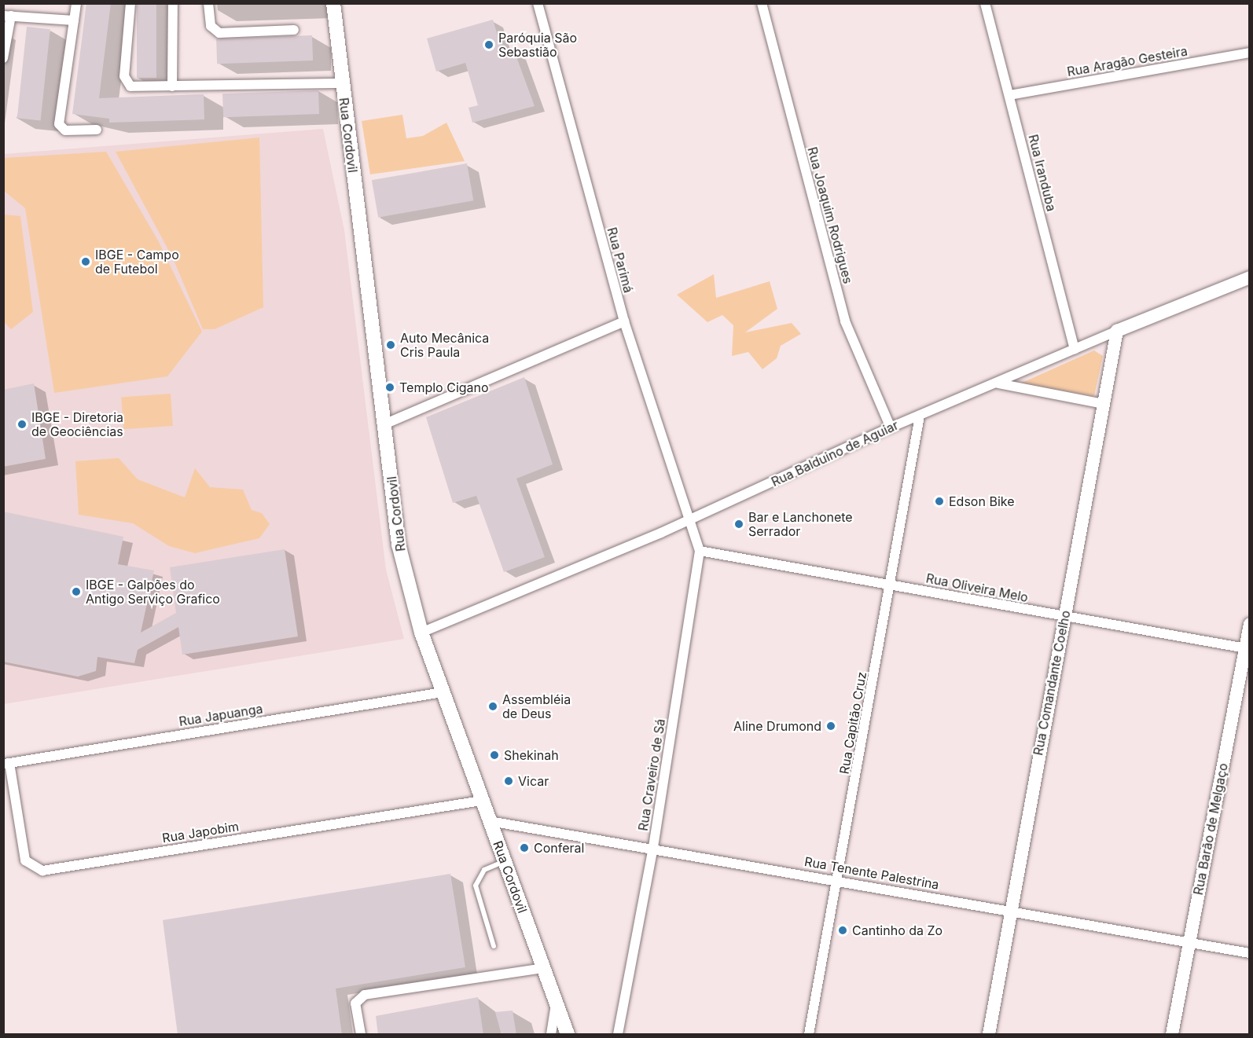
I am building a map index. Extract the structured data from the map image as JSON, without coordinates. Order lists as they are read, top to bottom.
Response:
{
  "streets": {
    "main road": ["Rua Cordovil"],
    "street": [
      "Rua Aragão Gesteira",
      "Rua Iranduba",
      "Rua Joaquim Rodrigues",
      "Rua Parimá",
      "Rua Balduino de Aguiar",
      "Rua Oliveira Melo",
      "Rua Comandante Coelho",
      "Rua Japuanga",
      "Rua Capitão Cruz",
      "Rua Craveiro de Sá",
      "Rua Barão de Melgaço",
      "Rua Japobim",
      "Rua Tenente Palestrina"
    ]
  },
  "crossings": [
    ["Rua Aragão Gesteira", "Rua Iranduba"],
    ["Rua Cordovil", "Rua Balduino de Aguiar"],
    ["Rua Cordovil", "Rua Japuanga"],
    ["Rua Cordovil", "Rua Japobim"],
    ["Rua Cordovil", "Rua Tenente Palestrina"],
    ["Rua Iranduba", "Rua Balduino de Aguiar"],
    ["Rua Joaquim Rodrigues", "Rua Balduino de Aguiar"],
    ["Rua Parimá", "Rua Balduino de Aguiar"],
    ["Rua Parimá", "Rua Craveiro de Sá"],
    ["Rua Balduino de Aguiar", "Rua Comandante Coelho"],
    ["Rua Balduino de Aguiar", "Rua Capitão Cruz"],
    ["Rua Balduino de Aguiar", "Rua Craveiro de Sá"],
    ["Rua Oliveira Melo", "Rua Comandante Coelho"],
    ["Rua Oliveira Melo", "Rua Capitão Cruz"],
    ["Rua Oliveira Melo", "Rua Craveiro de Sá"],
    ["Rua Oliveira Melo", "Rua Barão de Melgaço"],
    ["Rua Comandante Coelho", "Rua Tenente Palestrina"],
    ["Rua Japuanga", "Rua Japobim"],
    ["Rua Capitão Cruz", "Rua Tenente Palestrina"],
    ["Rua Craveiro de Sá", "Rua Tenente Palestrina"],
    ["Rua Barão de Melgaço", "Rua Tenente Palestrina"]
  ],
  "places": [
    "Paróquia São Sebastião",
    "IBGE - Campo de Futebol",
    "Auto Mecânica Cris Paula",
    "Templo Cigano",
    "IBGE - Diretoria de Geociências",
    "Edson Bike",
    "Bar e Lanchonete Serrador",
    "IBGE - Galpões do Antigo Serviço Grafico",
    "Assembléia de Deus",
    "Aline Drumond",
    "Shekinah",
    "Vicar",
    "Conferal",
    "Cantinho da Zo"
  ]
}
